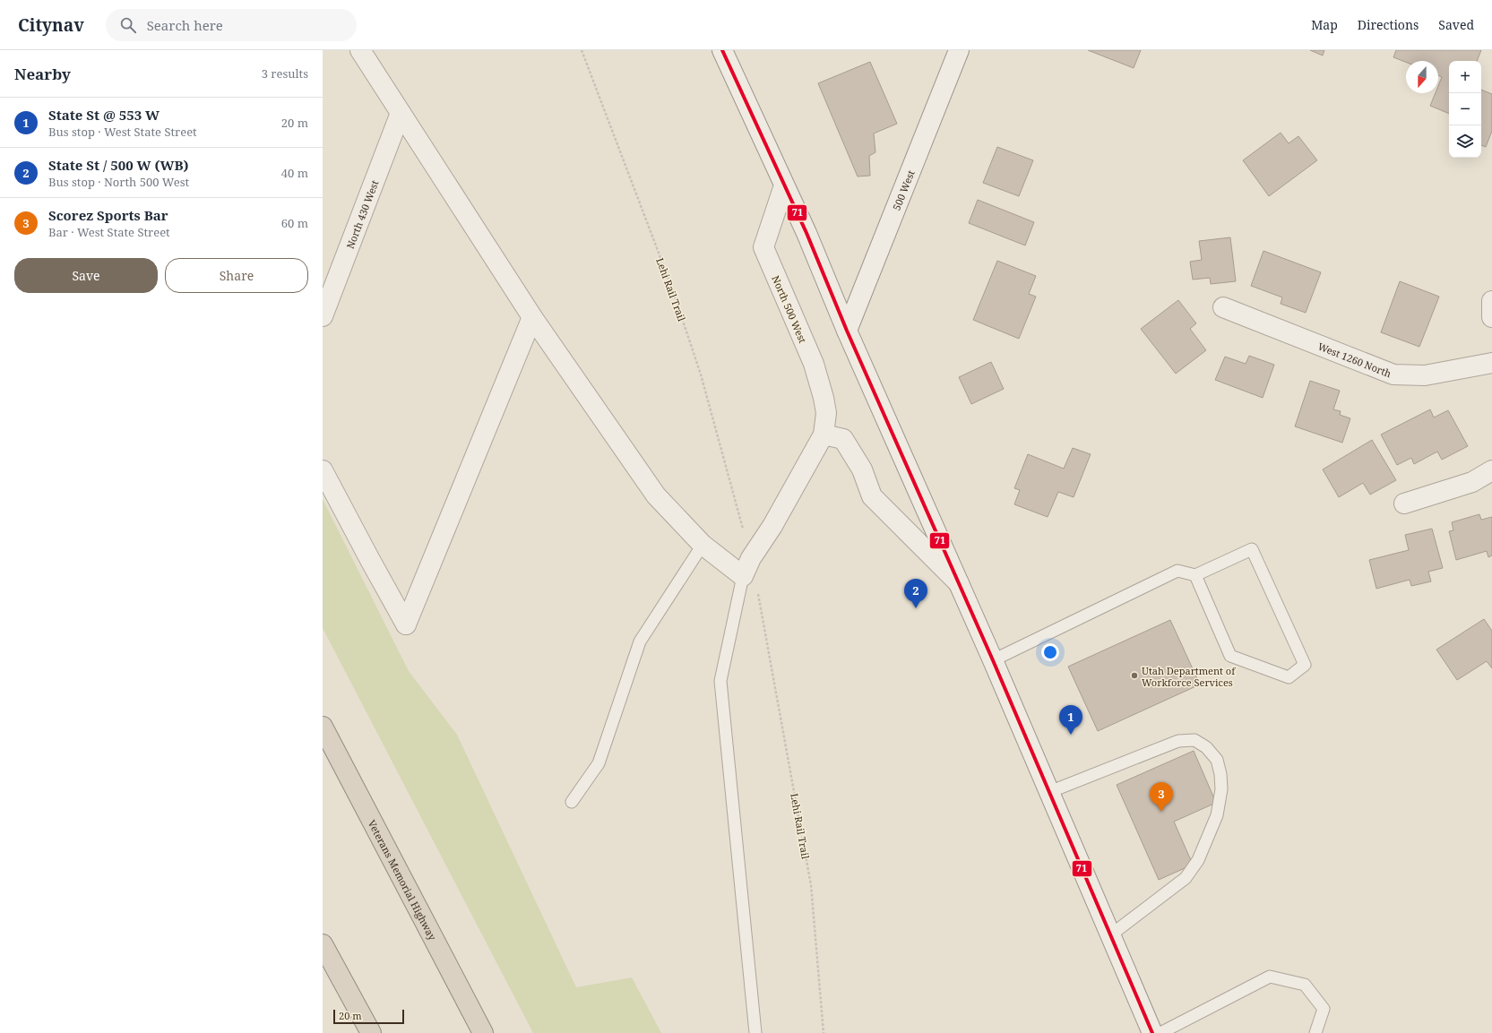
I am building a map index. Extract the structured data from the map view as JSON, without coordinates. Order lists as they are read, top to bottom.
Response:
{
  "streets": {
    "highway": ["Veterans Memorial Highway"],
    "street": [
      "500 West",
      "North 430 West",
      "North 500 West",
      "West 1260 North"
    ],
    "path": ["Lehi Rail Trail"]
  },
  "places": ["Utah Department of Workforce Services"],
  "lines": ["transit line 71"],
  "scale_bar": "20 m",
  "north": "bottom",
  "page": {
    "header": "Citynav",
    "search": "Search here",
    "nav": ["Map", "Directions", "Saved"],
    "heading": ["Nearby", "3 results"],
    "map_buttons": ["+", "−"],
    "list": [
      {
        "mark": "1",
        "name": "State St @ 553 W",
        "note": "Bus stop · West State Street",
        "value": "20 m"
      },
      {
        "mark": "2",
        "name": "State St / 500 W (WB)",
        "note": "Bus stop · North 500 West",
        "value": "40 m"
      },
      {
        "mark": "3",
        "name": "Scorez Sports Bar",
        "note": "Bar · West State Street",
        "value": "60 m"
      }
    ],
    "buttons": ["Save", "Share"],
    "pins": ["2", "1", "3"],
    "scale": "20 m"
  }
}
